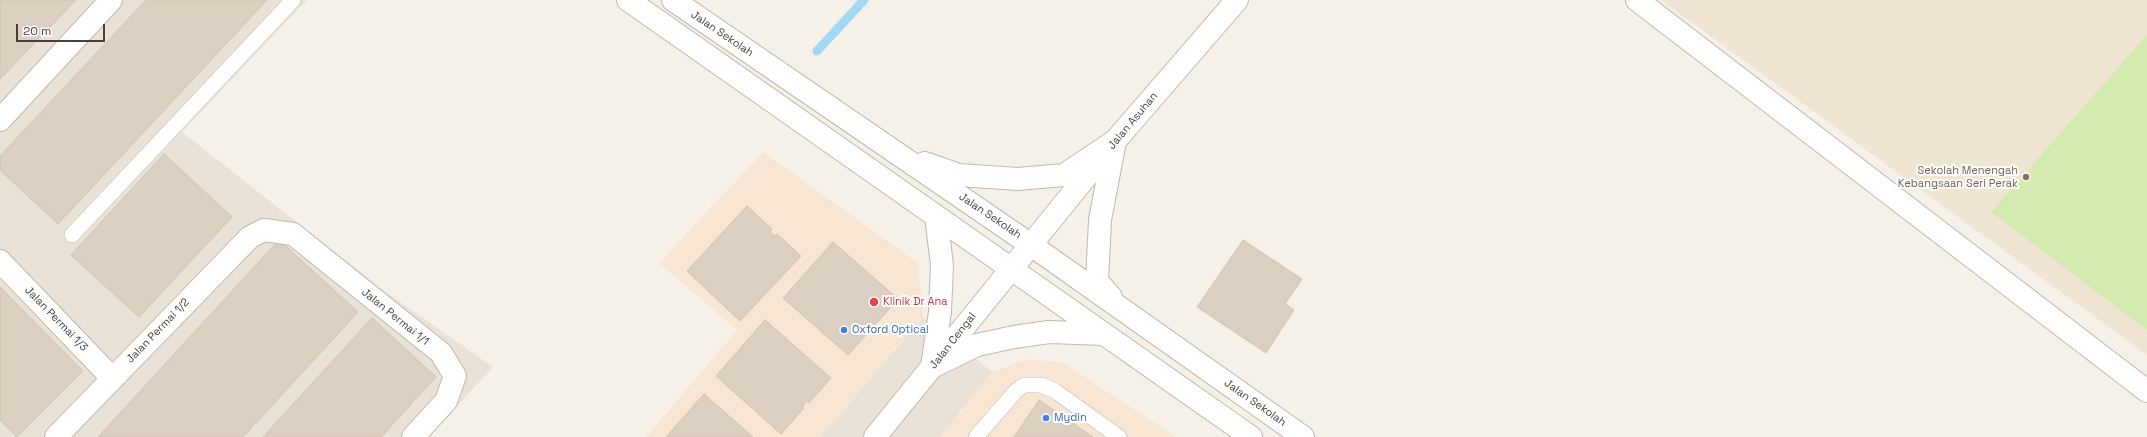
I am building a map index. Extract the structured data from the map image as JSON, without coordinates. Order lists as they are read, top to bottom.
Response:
{
  "streets": {
    "street": [
      "Jalan Sekolah",
      "Jalan Asuhan",
      "Jalan Permai 1/1",
      "Jalan Permai 1/3",
      "Jalan Permai 1/2",
      "Jalan Cengal"
    ]
  },
  "crossings": [
    ["Jalan Sekolah", "Jalan Asuhan"],
    ["Jalan Sekolah", "Jalan Cengal"],
    ["Jalan Asuhan", "Jalan Cengal"],
    ["Jalan Permai 1/1", "Jalan Permai 1/2"],
    ["Jalan Permai 1/3", "Jalan Permai 1/2"]
  ],
  "places": [
    "Sekolah Menengah Kebangsaan Seri Perak",
    "Klinik Dr Ana",
    "Oxford Optical",
    "Mydin"
  ],
  "scale_bar": "20 m"
}
